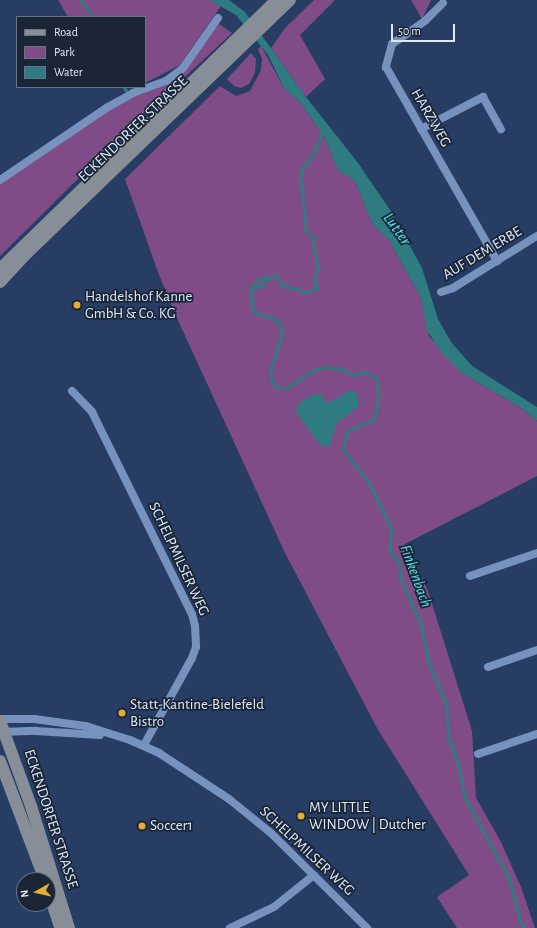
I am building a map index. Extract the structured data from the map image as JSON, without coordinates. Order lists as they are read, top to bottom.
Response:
{
  "streets": {
    "main road": ["ECKENDORFER STRASSE"],
    "street": ["HARZWEG", "AUF DEM ERBE", "SCHELPMILSER WEG"]
  },
  "crossings": [
    ["HARZWEG", "AUF DEM ERBE"],
    ["ECKENDORFER STRASSE", "SCHELPMILSER WEG"]
  ],
  "water": ["Lutter", "Finkenbach"],
  "places": [
    "Handelshof Kanne GmbH & Co. KG",
    "Statt-Kantine-Bielefeld Bistro",
    "MY LITTLE WINDOW | Dutcher",
    "Soccer1"
  ],
  "legend": ["Road", "Park", "Water"],
  "scale_bar": "50 m",
  "north": "left"
}
